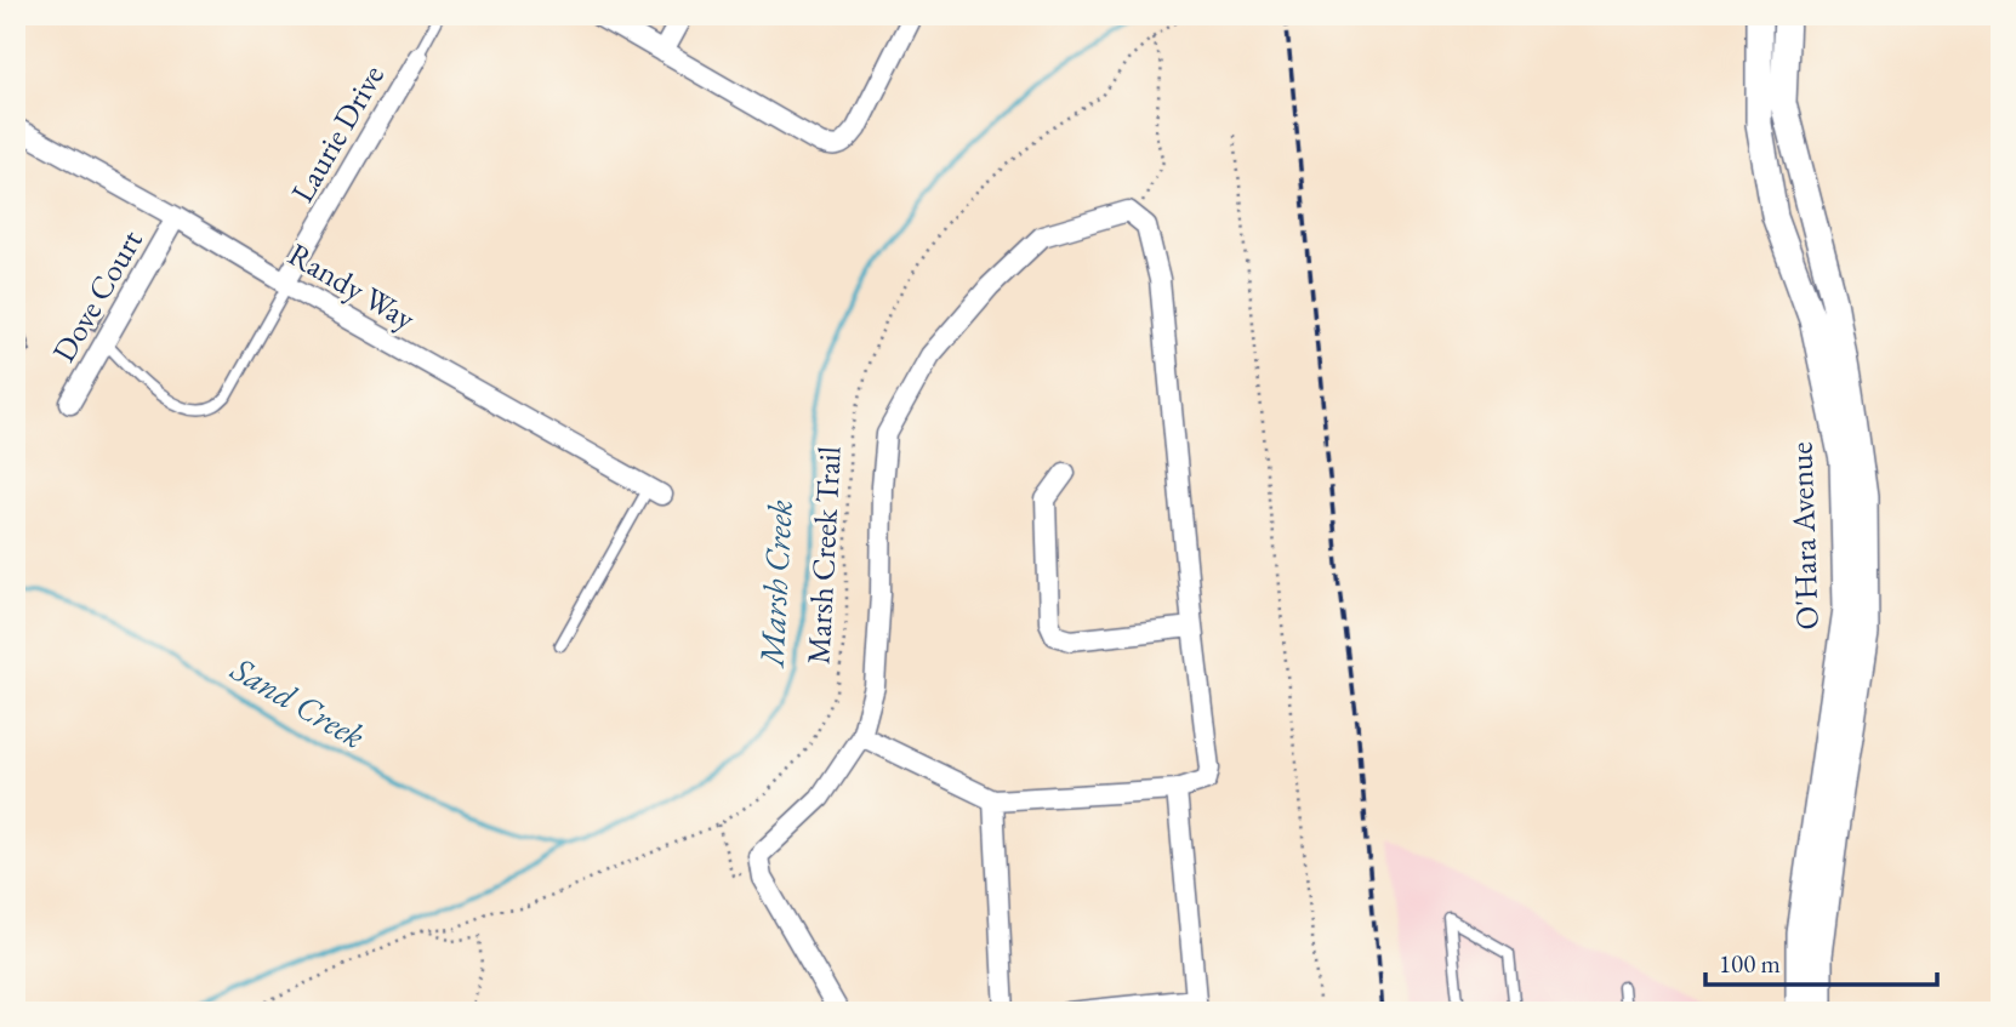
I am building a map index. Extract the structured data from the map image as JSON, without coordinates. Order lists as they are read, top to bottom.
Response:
{
  "streets": {
    "street": [
      "Laurie Drive",
      "Randy Way",
      "Dove Court",
      "O'Hara Avenue"
    ],
    "path": ["Marsh Creek Trail"]
  },
  "crossings": [
    ["Laurie Drive", "Randy Way"],
    ["Randy Way", "Dove Court"]
  ],
  "water": ["Marsh Creek", "Sand Creek"],
  "scale_bar": "100 m"
}
